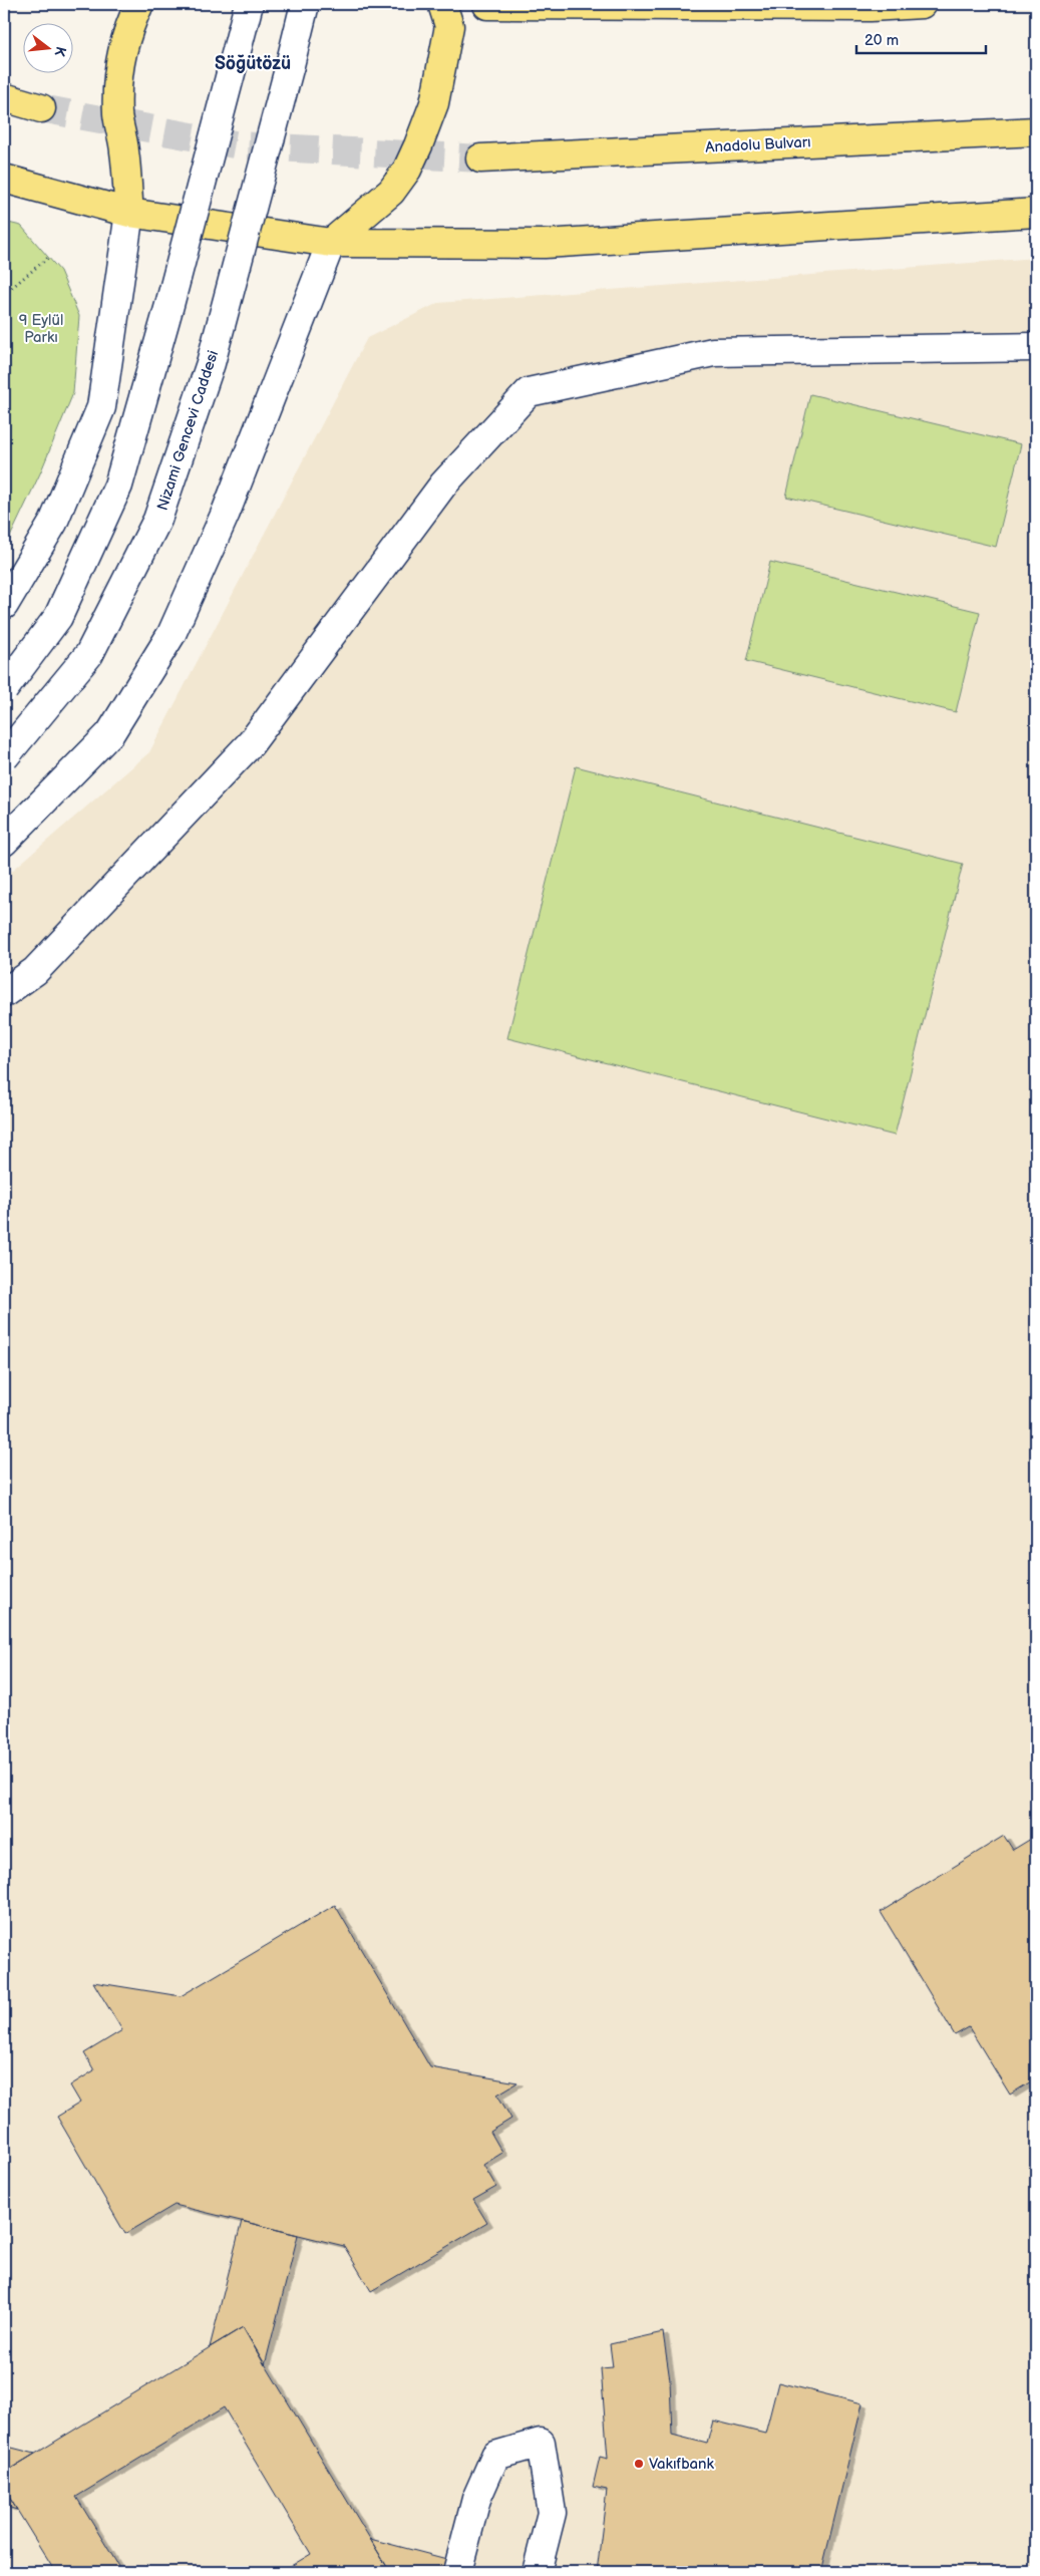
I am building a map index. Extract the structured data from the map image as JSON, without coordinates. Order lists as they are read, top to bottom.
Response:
{
  "streets": {
    "main road": ["Anadolu Bulvarı"],
    "street": ["Nizami Gencevi Caddesi"]
  },
  "districts": ["Söğütözü"],
  "parks": ["9 Eylül Parkı"],
  "places": ["Vakıfbank"],
  "scale_bar": "20 m",
  "north": "right"
}
